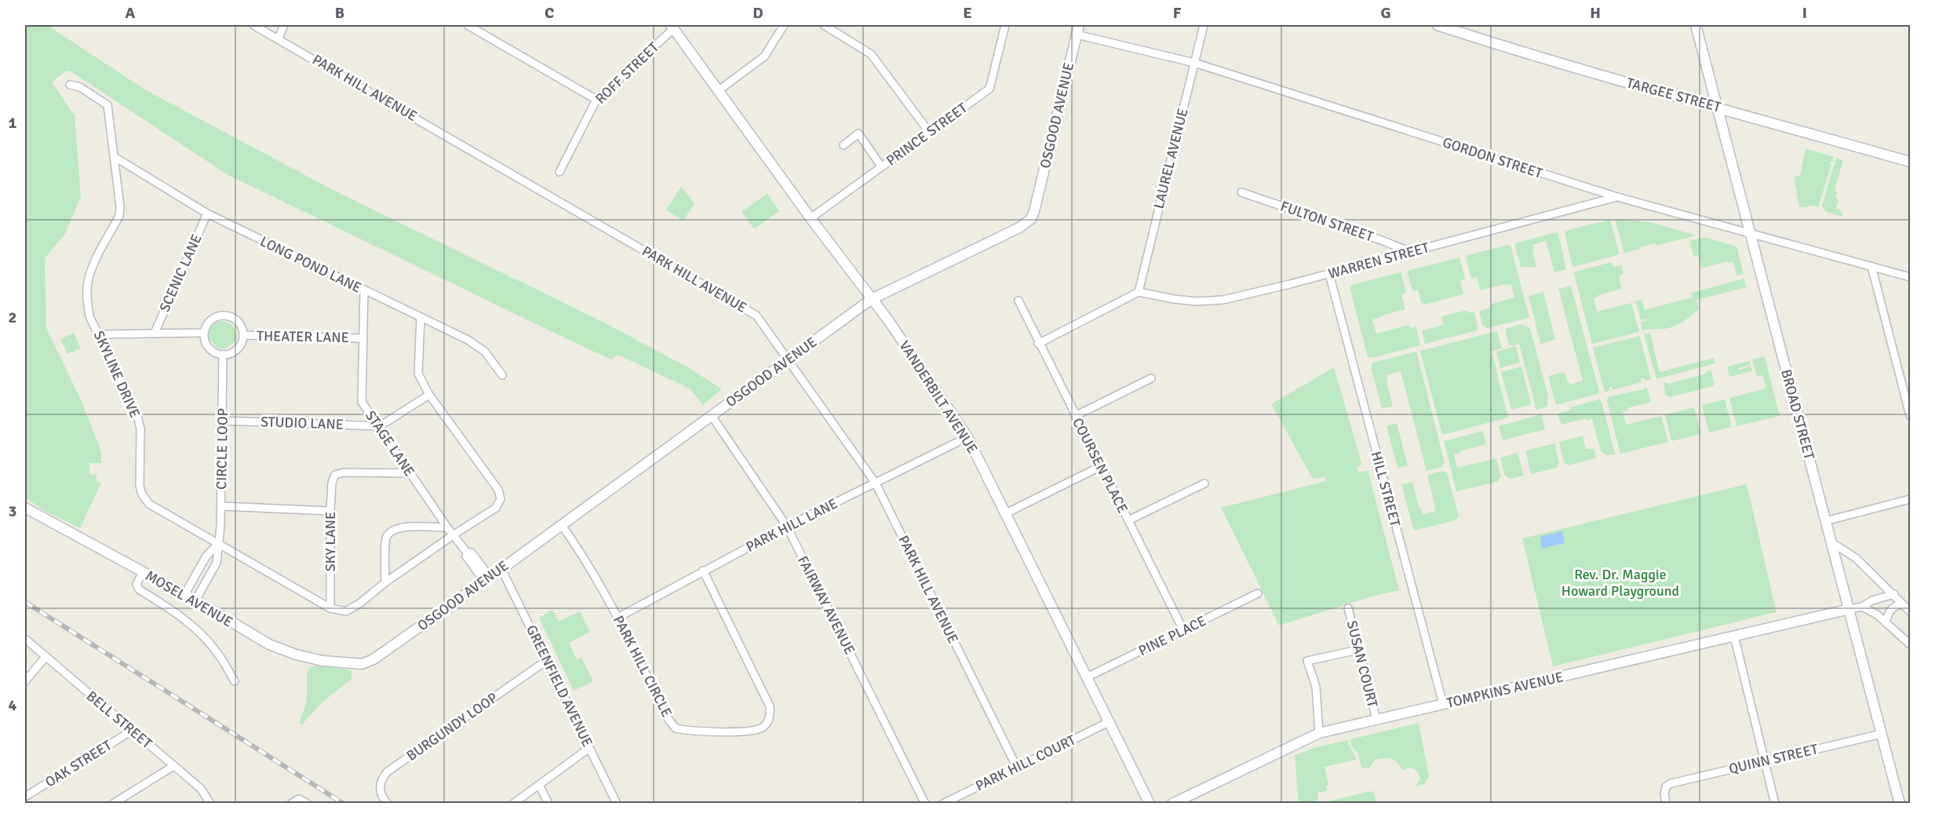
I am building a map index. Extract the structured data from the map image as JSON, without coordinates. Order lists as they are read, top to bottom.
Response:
{
  "streets": {
    "street": [
      "ROFF STREET",
      "PARK HILL AVENUE",
      "TARGEE STREET",
      "OSGOOD AVENUE",
      "PRINCE STREET",
      "GORDON STREET",
      "LAUREL AVENUE",
      "FULTON STREET",
      "WARREN STREET",
      "LONG POND LANE",
      "SCENIC LANE",
      "THEATER LANE",
      "SKYLINE DRIVE",
      "VANDERBILT AVENUE",
      "BROAD STREET",
      "STUDIO LANE",
      "STAGE LANE",
      "CIRCLE LOOP",
      "COURSEN PLACE",
      "HILL STREET",
      "PARK HILL LANE",
      "SKY LANE",
      "MOSEL AVENUE",
      "FAIRWAY AVENUE",
      "PINE PLACE",
      "SUSAN COURT",
      "PARK HILL CIRCLE",
      "GREENFIELD AVENUE",
      "TOMPKINS AVENUE",
      "BELL STREET",
      "BURGUNDY LOOP",
      "QUINN STREET",
      "PARK HILL COURT",
      "OAK STREET"
    ]
  },
  "crossings": [
    ["ROFF STREET", "VANDERBILT AVENUE"],
    ["PARK HILL AVENUE", "OSGOOD AVENUE"],
    ["PARK HILL AVENUE", "PARK HILL LANE"],
    ["PARK HILL AVENUE", "PARK HILL COURT"],
    ["TARGEE STREET", "BROAD STREET"],
    ["OSGOOD AVENUE", "GORDON STREET"],
    ["OSGOOD AVENUE", "VANDERBILT AVENUE"],
    ["OSGOOD AVENUE", "STAGE LANE"],
    ["OSGOOD AVENUE", "MOSEL AVENUE"],
    ["OSGOOD AVENUE", "FAIRWAY AVENUE"],
    ["OSGOOD AVENUE", "PARK HILL CIRCLE"],
    ["OSGOOD AVENUE", "GREENFIELD AVENUE"],
    ["PRINCE STREET", "VANDERBILT AVENUE"],
    ["GORDON STREET", "LAUREL AVENUE"],
    ["GORDON STREET", "WARREN STREET"],
    ["GORDON STREET", "BROAD STREET"],
    ["LAUREL AVENUE", "WARREN STREET"],
    ["FULTON STREET", "WARREN STREET"],
    ["WARREN STREET", "HILL STREET"],
    ["LONG POND LANE", "SCENIC LANE"],
    ["LONG POND LANE", "SKYLINE DRIVE"],
    ["LONG POND LANE", "STAGE LANE"],
    ["THEATER LANE", "STAGE LANE"],
    ["THEATER LANE", "CIRCLE LOOP"],
    ["SKYLINE DRIVE", "CIRCLE LOOP"],
    ["SKYLINE DRIVE", "SKY LANE"],
    ["VANDERBILT AVENUE", "PARK HILL LANE"],
    ["VANDERBILT AVENUE", "PINE PLACE"],
    ["VANDERBILT AVENUE", "PARK HILL COURT"],
    ["BROAD STREET", "TOMPKINS AVENUE"],
    ["BROAD STREET", "QUINN STREET"],
    ["STUDIO LANE", "STAGE LANE"],
    ["STUDIO LANE", "CIRCLE LOOP"],
    ["STAGE LANE", "SKY LANE"],
    ["CIRCLE LOOP", "MOSEL AVENUE"],
    ["COURSEN PLACE", "PINE PLACE"],
    ["HILL STREET", "TOMPKINS AVENUE"],
    ["PARK HILL LANE", "FAIRWAY AVENUE"],
    ["PARK HILL LANE", "PARK HILL CIRCLE"],
    ["SUSAN COURT", "TOMPKINS AVENUE"],
    ["GREENFIELD AVENUE", "BURGUNDY LOOP"],
    ["BELL STREET", "OAK STREET"]
  ],
  "parks": ["Rev. Dr. Maggie Howard Playground"],
  "grid": {
    "columns": [
      "A",
      "B",
      "C",
      "D",
      "E",
      "F",
      "G",
      "H",
      "I"
    ],
    "rows": [
      "1",
      "2",
      "3",
      "4"
    ]
  }
}
